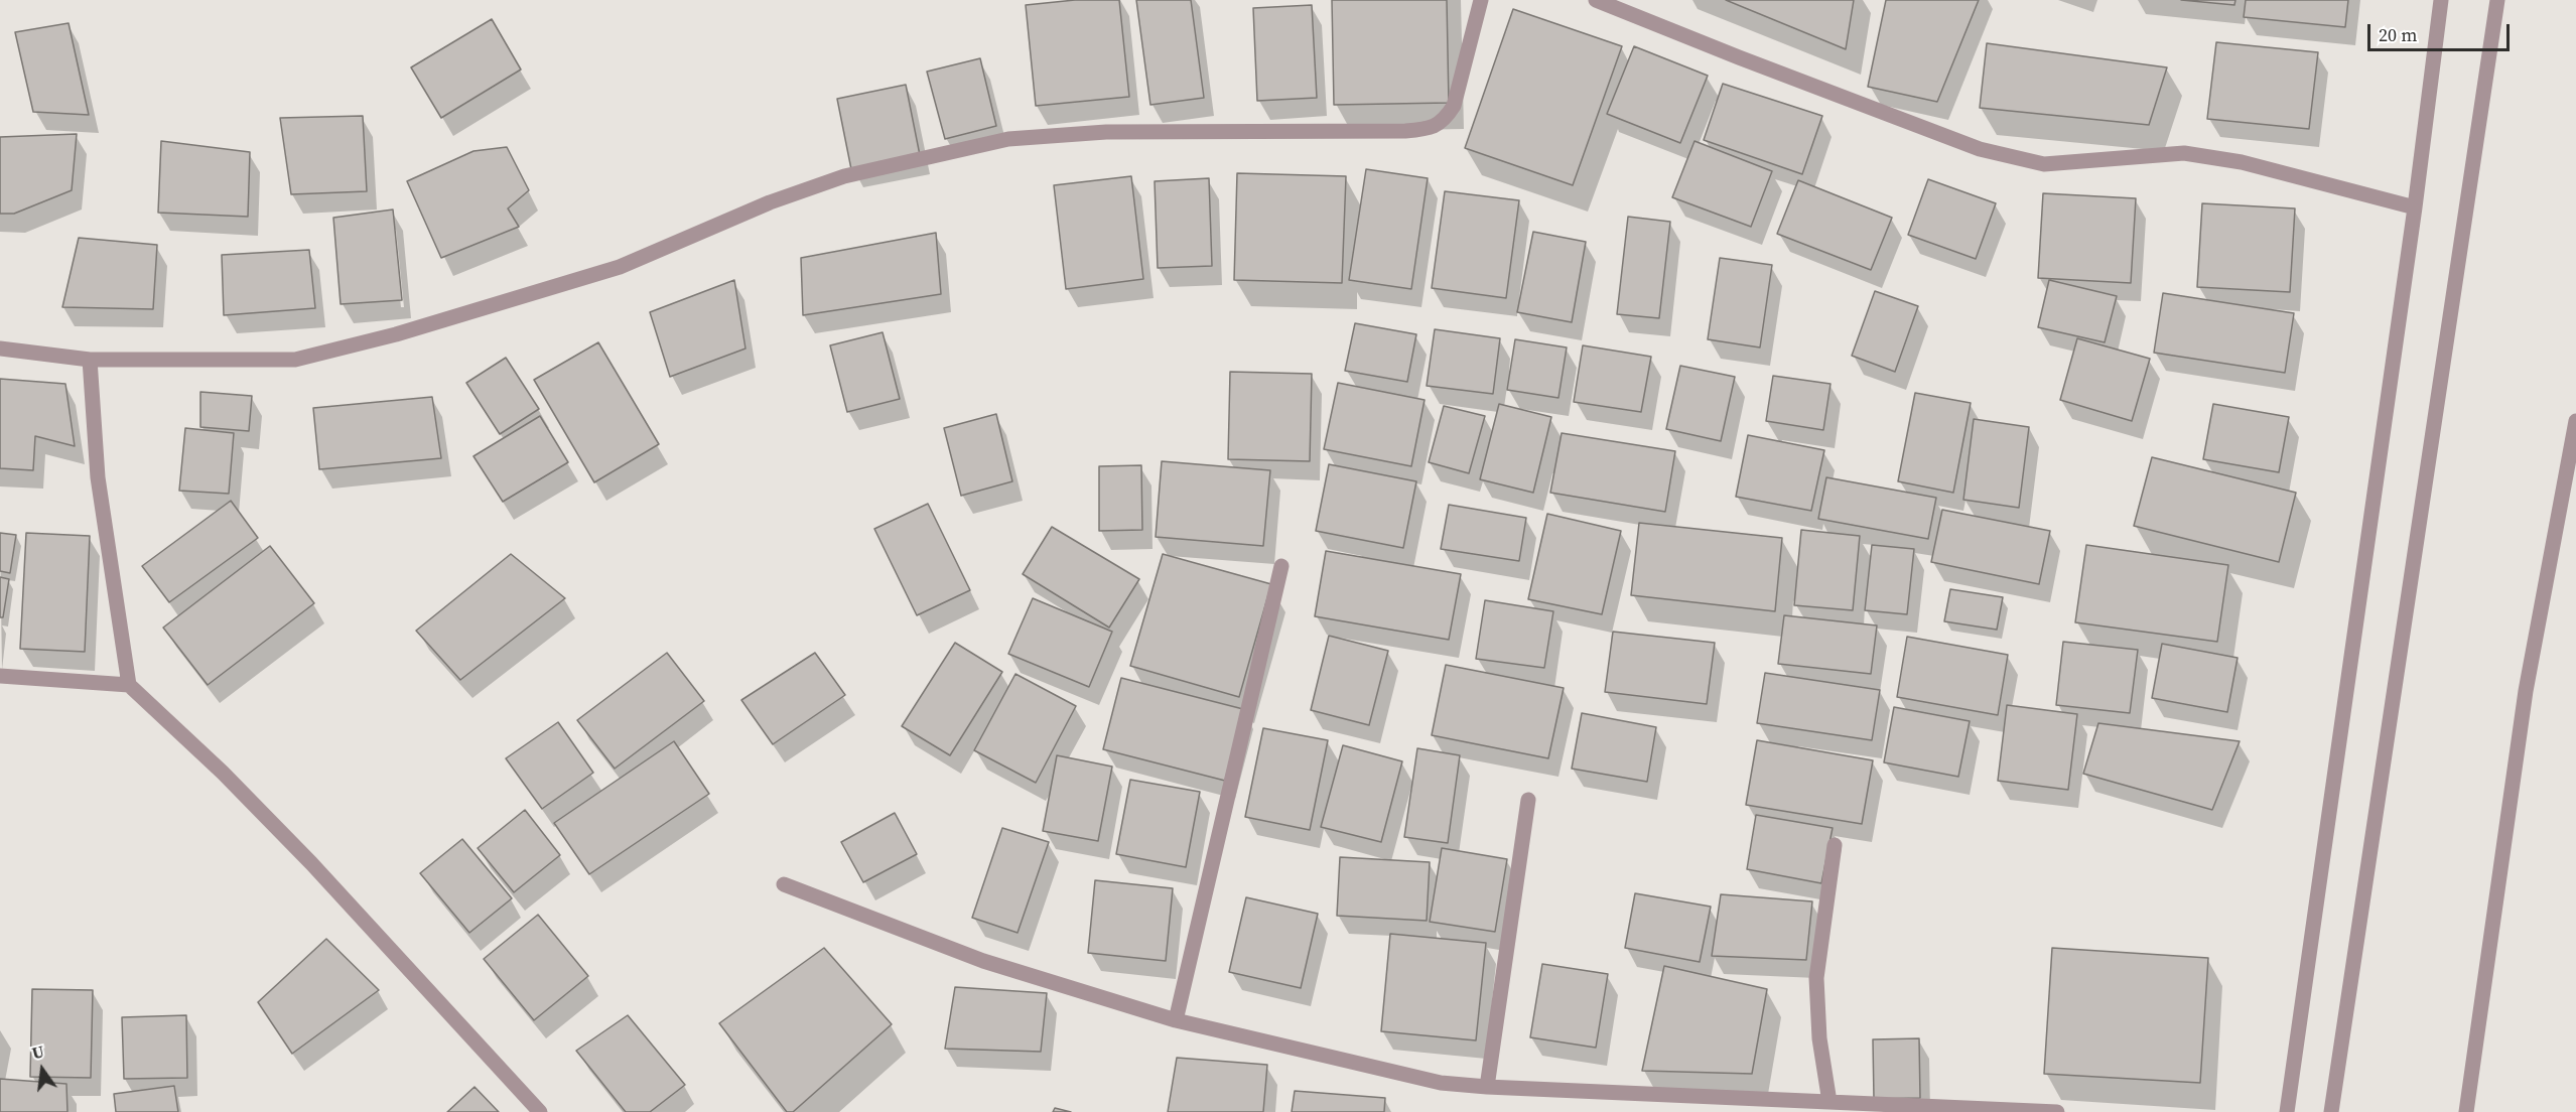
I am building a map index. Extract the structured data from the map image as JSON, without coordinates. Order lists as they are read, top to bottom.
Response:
{
  "scale_bar": "20 m",
  "north": "top"
}
